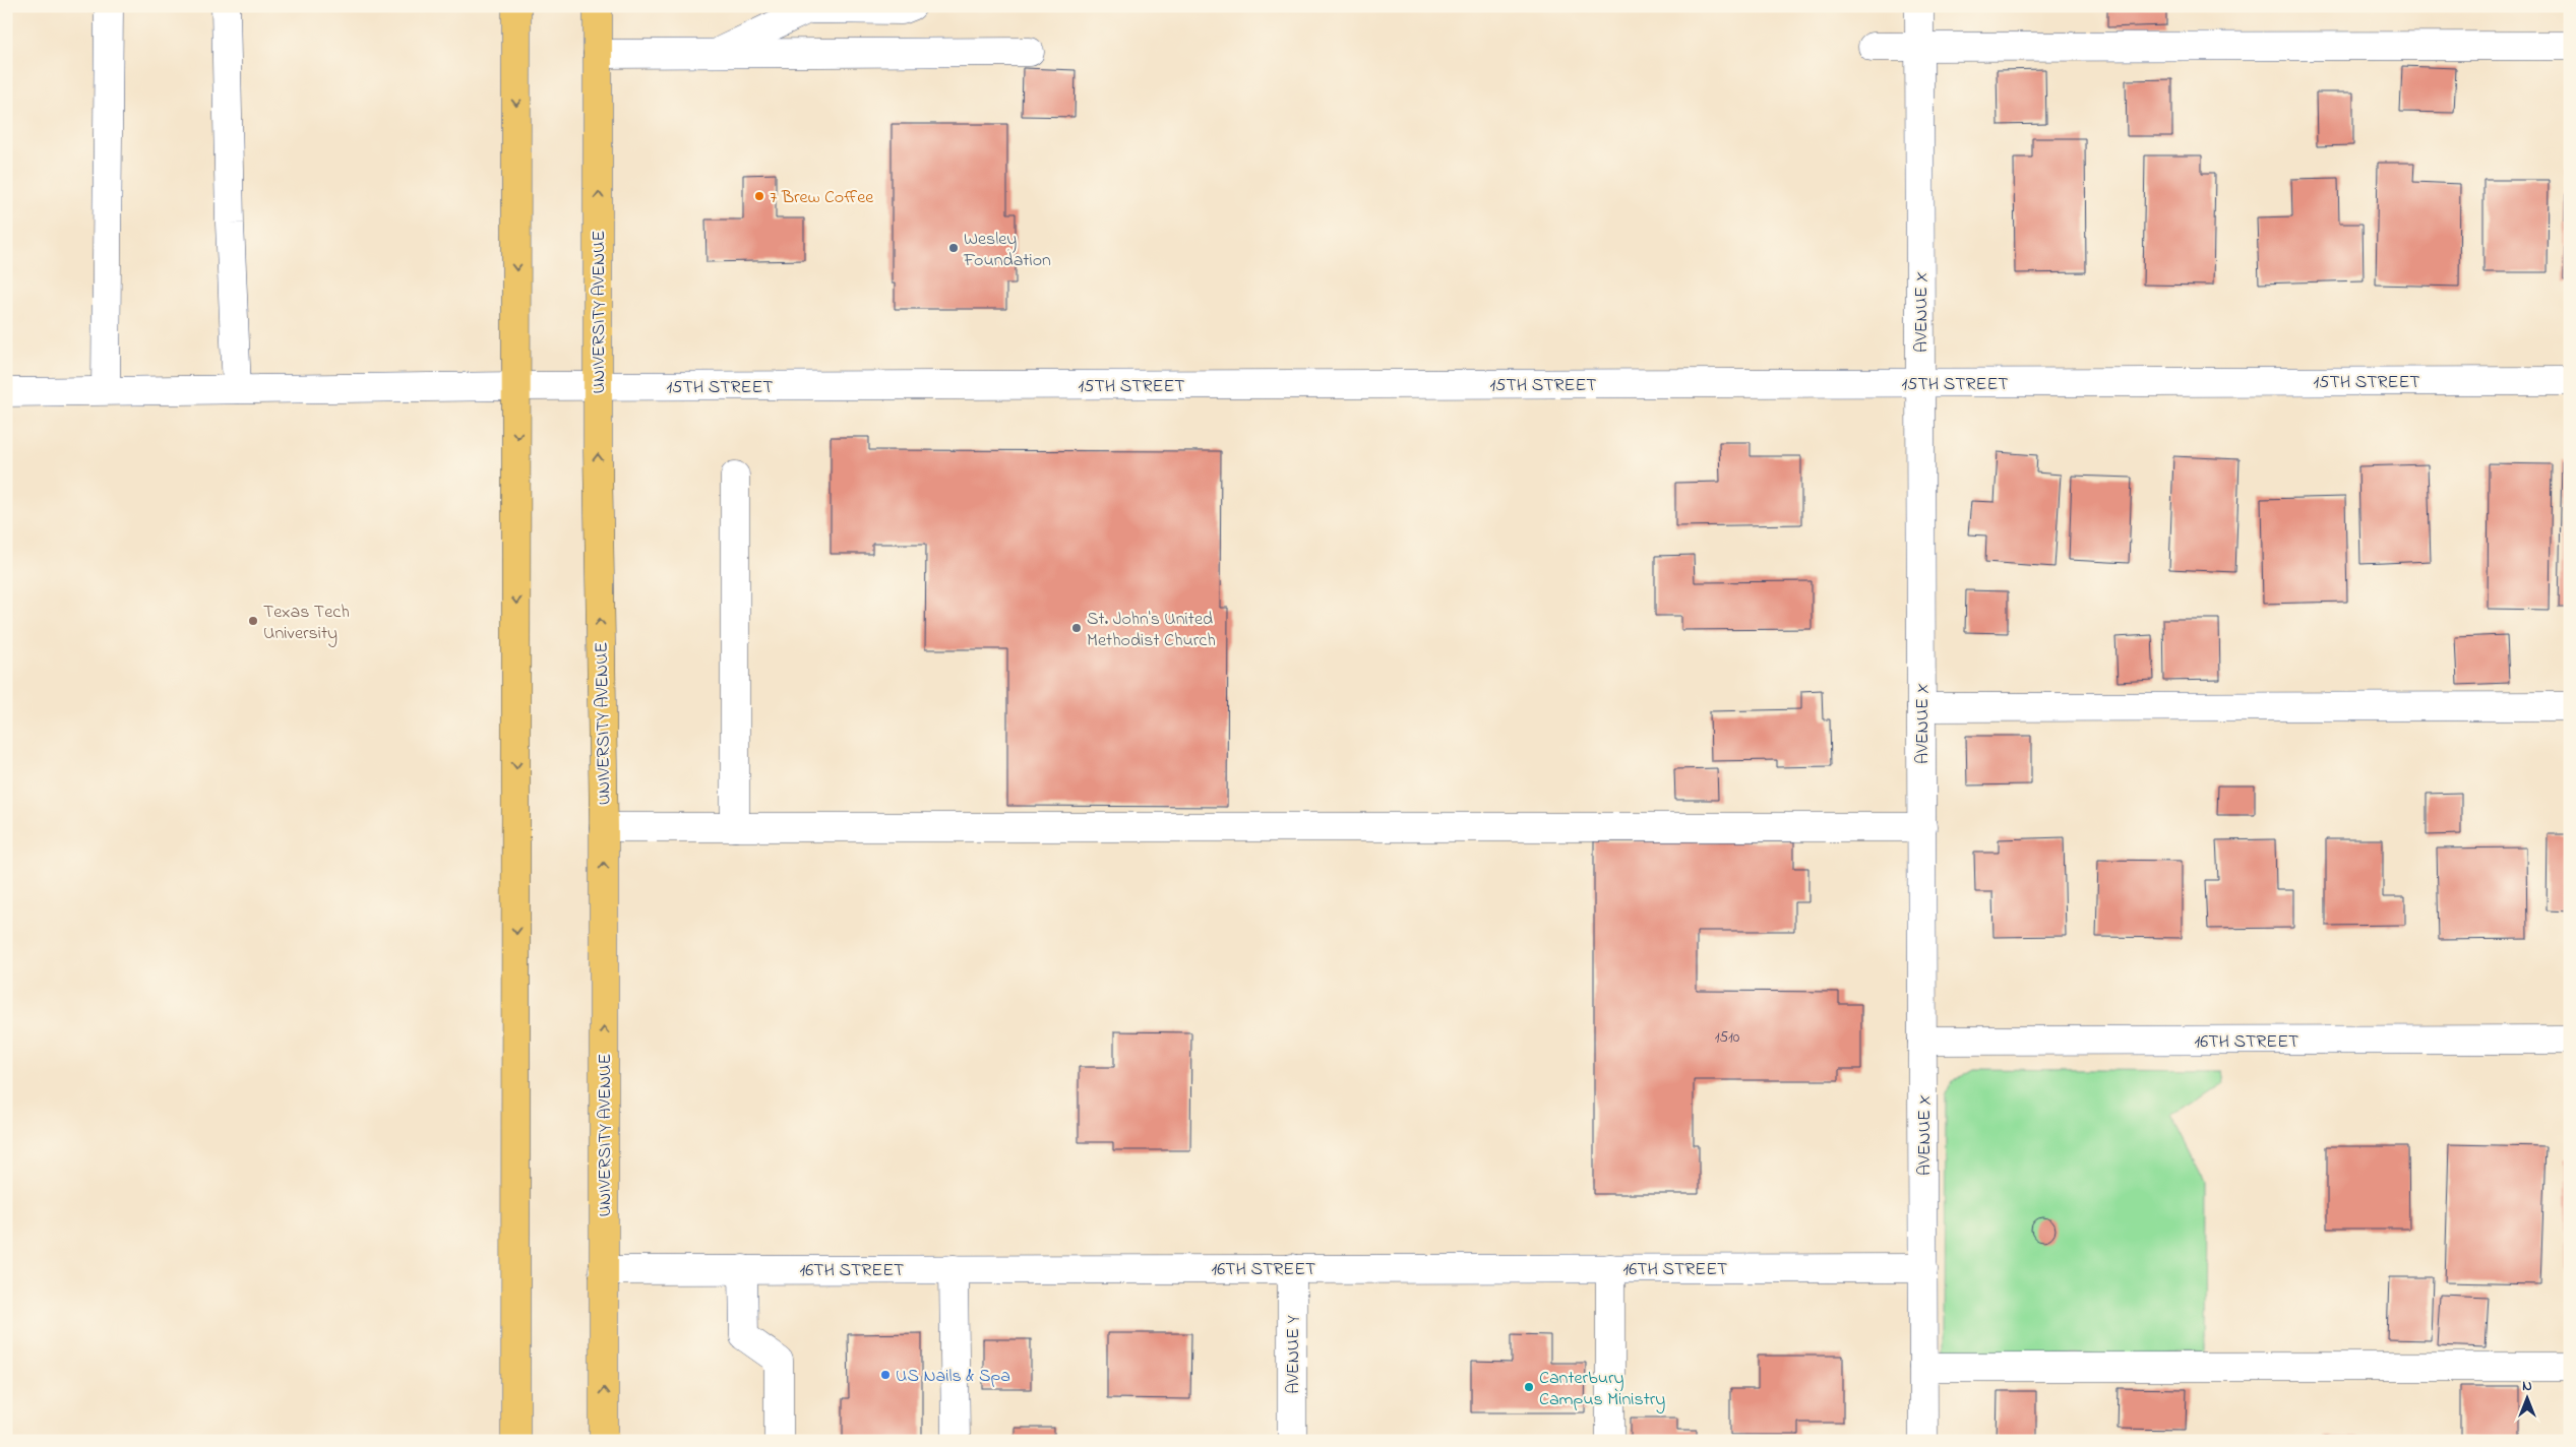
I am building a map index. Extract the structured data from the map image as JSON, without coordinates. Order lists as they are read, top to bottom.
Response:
{
  "streets": {
    "main road": ["UNIVERSITY AVENUE"],
    "street": [
      "AVENUE X",
      "15TH STREET",
      "16TH STREET",
      "AVENUE Y"
    ]
  },
  "crossings": [
    ["UNIVERSITY AVENUE", "15TH STREET"],
    ["UNIVERSITY AVENUE", "16TH STREET"],
    ["AVENUE X", "15TH STREET"],
    ["AVENUE X", "16TH STREET"],
    ["16TH STREET", "AVENUE Y"]
  ],
  "places": [
    "7 Brew Coffee",
    "Wesley Foundation",
    "Texas Tech University",
    "St. John's United Methodist Church",
    "US Nails & Spa",
    "Canterbury Campus Ministry"
  ],
  "house_numbers": ["1510"],
  "north": "top"
}
